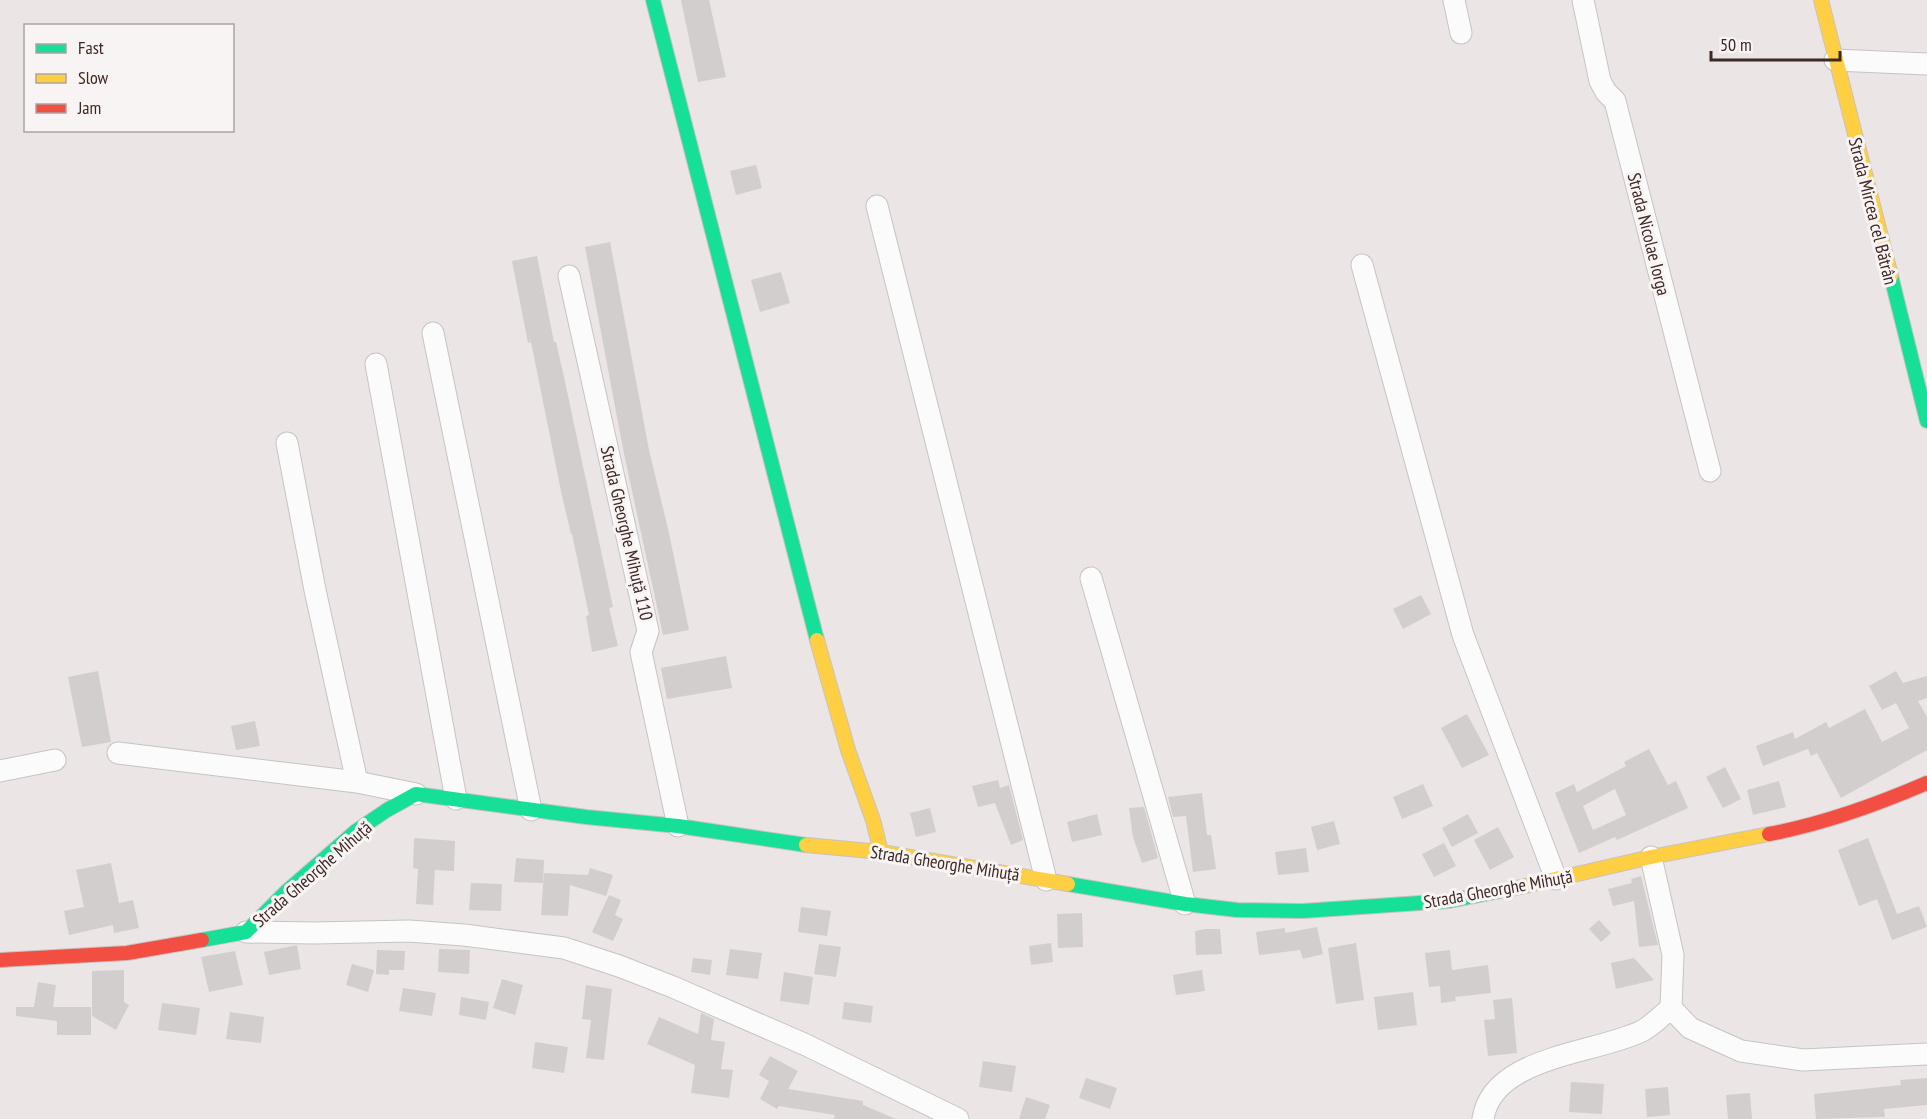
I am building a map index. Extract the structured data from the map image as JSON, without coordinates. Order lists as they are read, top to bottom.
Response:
{
  "streets": {
    "street": [
      "Strada Mircea cel Bătrân",
      "Strada Nicolae Iorga",
      "Strada Gheorghe Mihuță 110",
      "Strada Gheorghe Mihuță"
    ]
  },
  "crossings": [
    ["Strada Gheorghe Mihuță 110", "Strada Gheorghe Mihuță"]
  ],
  "legend": ["Fast", "Slow", "Jam"],
  "scale_bar": "50 m"
}
